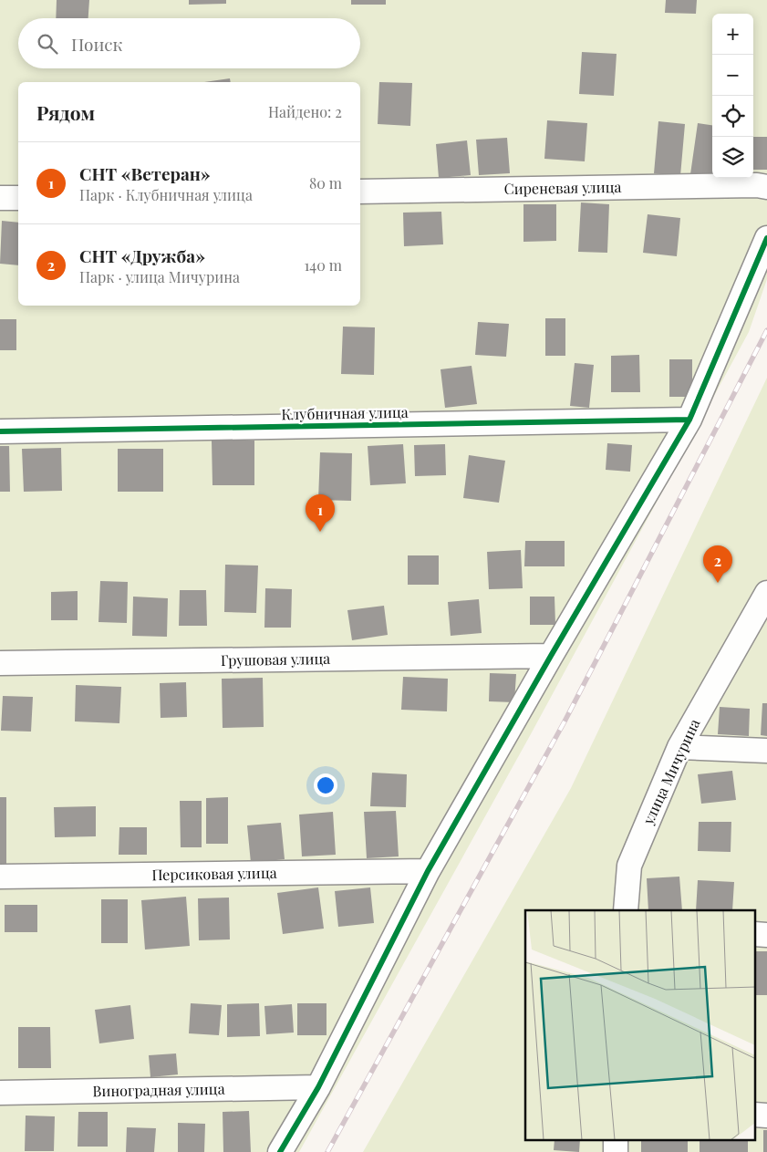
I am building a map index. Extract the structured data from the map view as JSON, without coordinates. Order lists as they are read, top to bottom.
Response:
{
  "streets": {
    "street": [
      "Сиреневая улица",
      "Клубничная улица",
      "Грушовая улица",
      "улица Мичурина",
      "Персиковая улица",
      "Виноградная улица"
    ]
  },
  "page": {
    "map_buttons": ["+", "−"],
    "search": "Поиск",
    "heading": ["Рядом", "Найдено: 2"],
    "list": [
      {
        "mark": "1",
        "name": "СНТ «Ветеран»",
        "note": "Парк · Клубничная улица",
        "value": "80 m"
      },
      {
        "mark": "2",
        "name": "СНТ «Дружба»",
        "note": "Парк · улица Мичурина",
        "value": "140 m"
      }
    ],
    "pins": ["1", "2"]
  }
}
